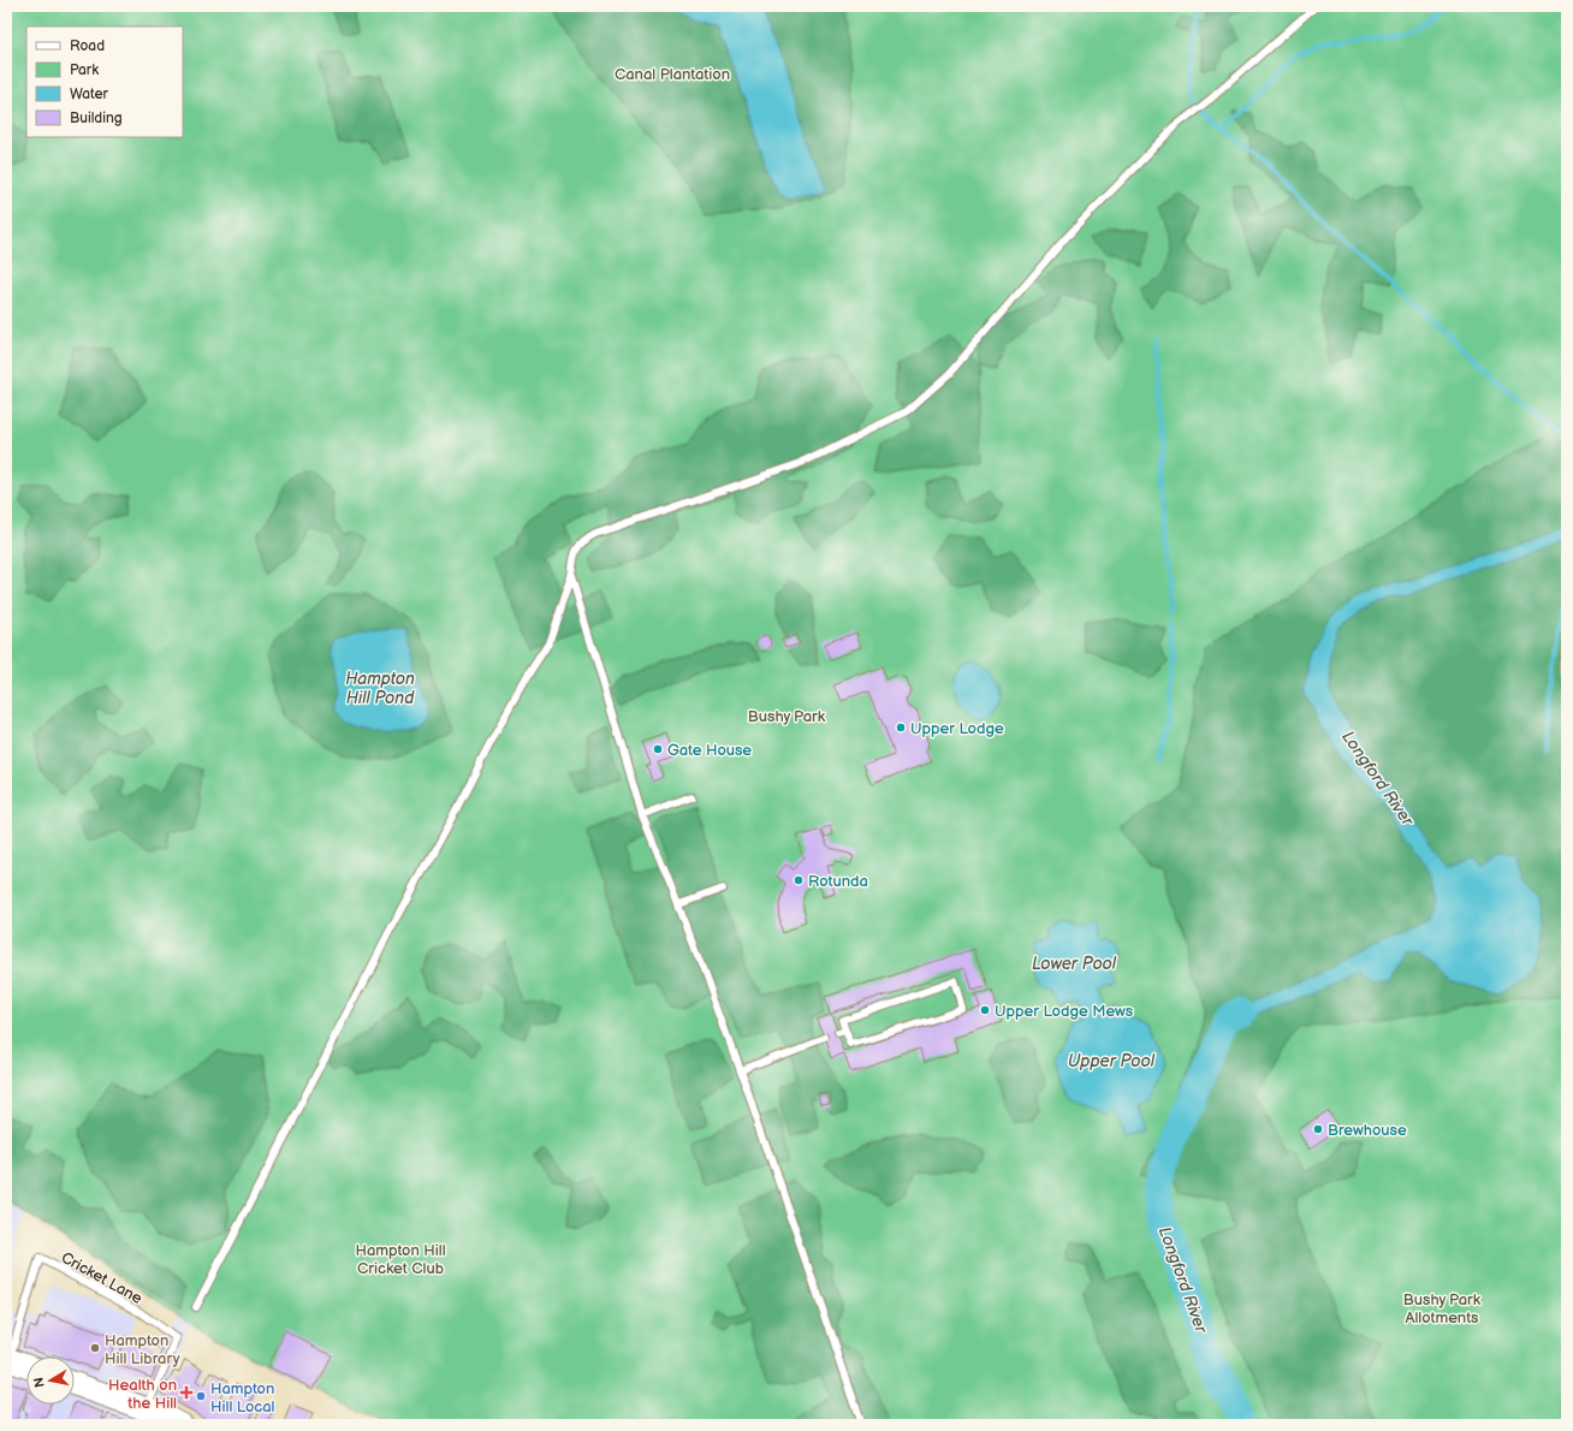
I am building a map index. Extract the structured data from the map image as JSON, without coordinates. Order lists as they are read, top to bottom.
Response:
{
  "streets": {
    "lane": ["Cricket Lane"]
  },
  "water": [
    "Hampton Hill Pond",
    "Longford River",
    "Lower Pool",
    "Upper Pool"
  ],
  "parks": [
    "Canal Plantation",
    "Bushy Park",
    "Hampton Hill Cricket Club",
    "Bushy Park Allotments"
  ],
  "places": {
    "other": [
      "Upper Lodge",
      "Gate House",
      "Rotunda",
      "Upper Lodge Mews",
      "Brewhouse",
      "Hampton Hill Library",
      "Hampton Hill Local"
    ],
    "health": ["Health on the Hill"]
  },
  "legend": [
    "Road",
    "Park",
    "Water",
    "Building"
  ],
  "north": "left"
}
